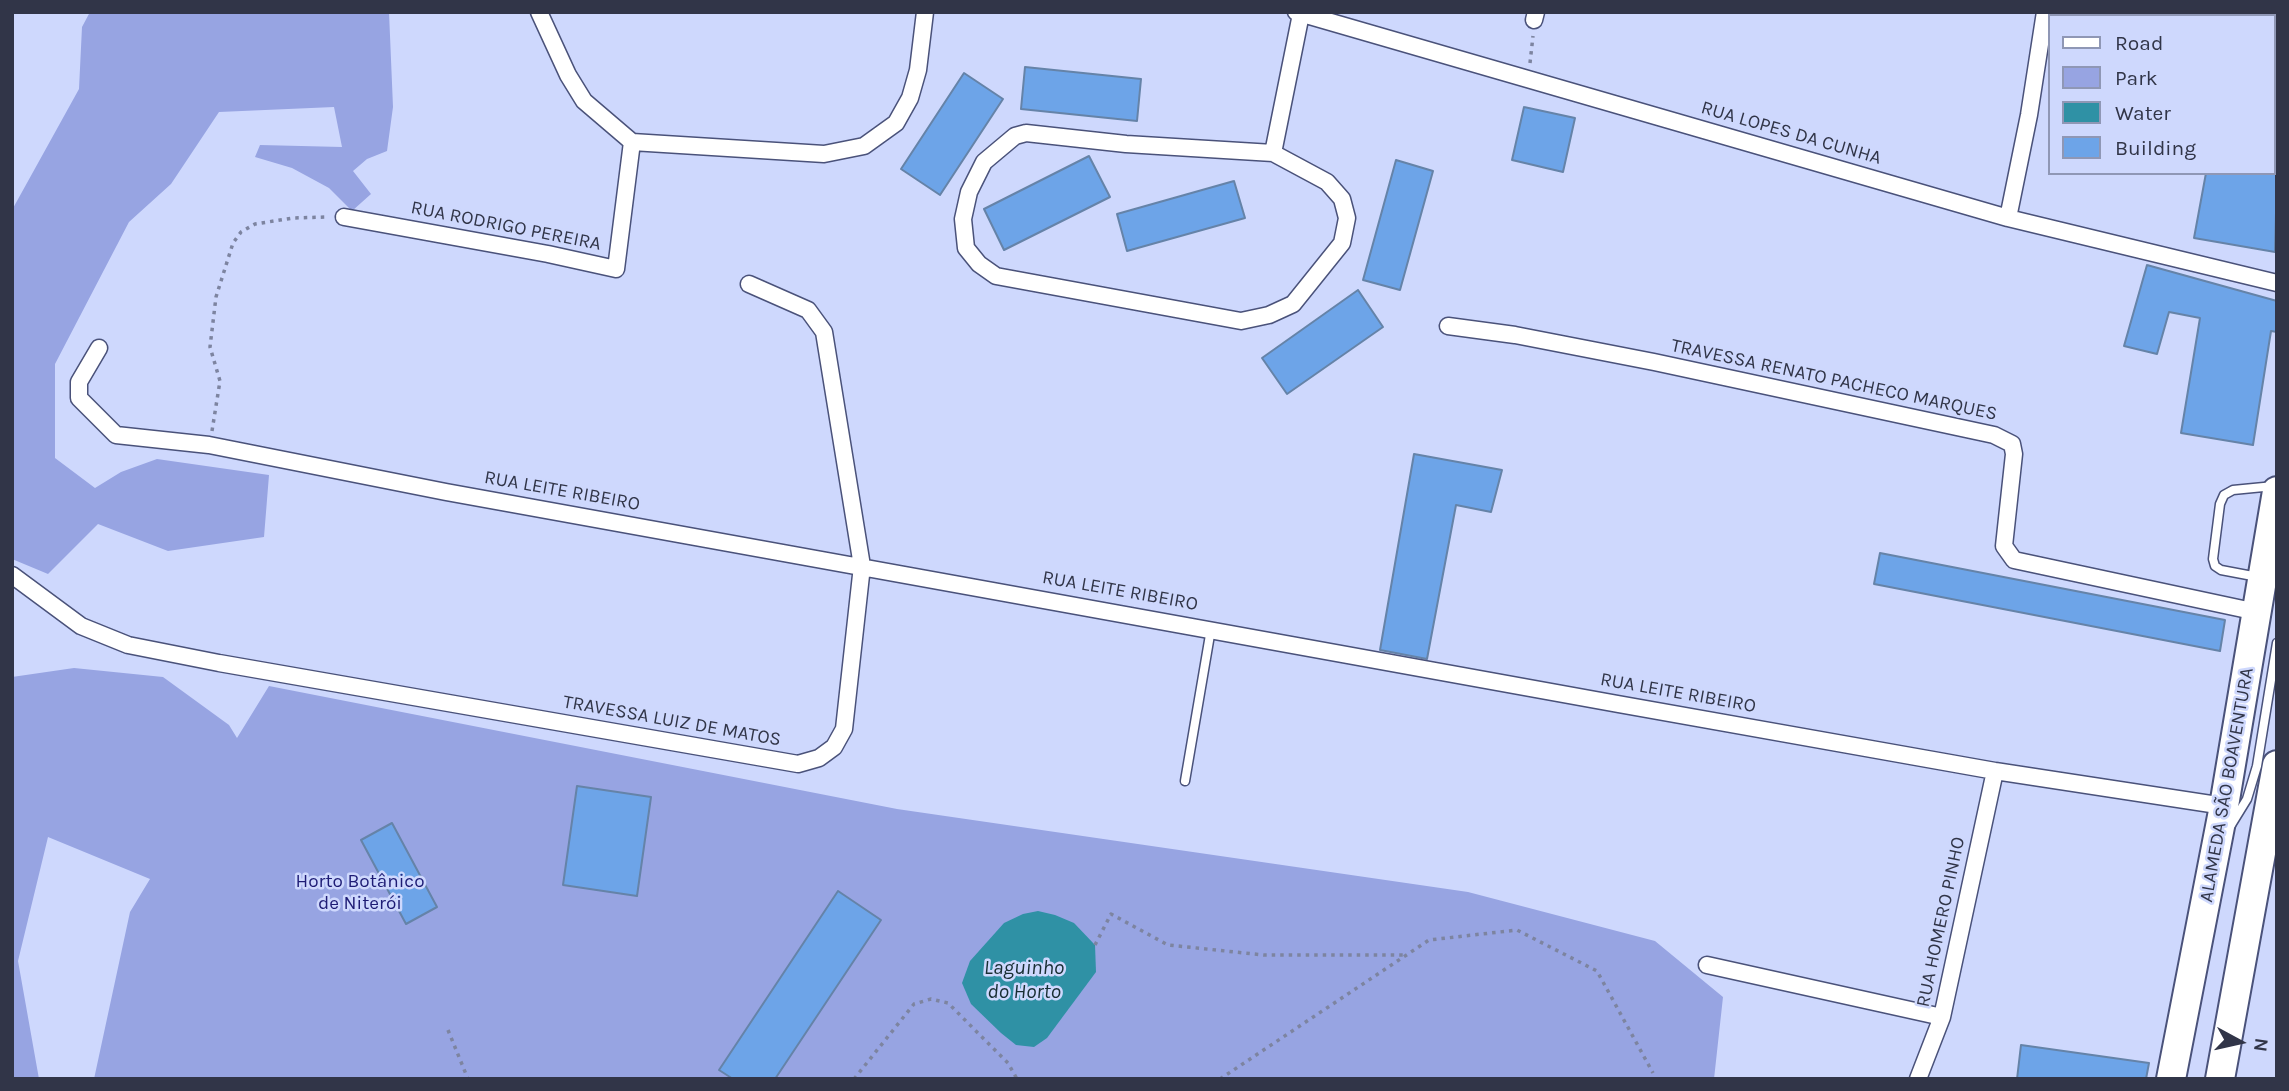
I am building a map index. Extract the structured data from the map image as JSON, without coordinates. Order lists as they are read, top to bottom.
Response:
{
  "streets": {
    "highway": ["ALAMEDA SÃO BOAVENTURA"],
    "street": [
      "RUA LOPES DA CUNHA",
      "RUA RODRIGO PEREIRA",
      "TRAVESSA RENATO PACHECO MARQUES",
      "RUA LEITE RIBEIRO",
      "TRAVESSA LUIZ DE MATOS",
      "RUA HOMERO PINHO"
    ]
  },
  "crossings": [
    ["TRAVESSA RENATO PACHECO MARQUES", "ALAMEDA SÃO BOAVENTURA"],
    ["RUA LEITE RIBEIRO", "TRAVESSA LUIZ DE MATOS"],
    ["RUA LEITE RIBEIRO", "ALAMEDA SÃO BOAVENTURA"],
    ["RUA LEITE RIBEIRO", "RUA HOMERO PINHO"]
  ],
  "water": ["Laguinho do Horto"],
  "parks": ["Horto Botânico de Niterói"],
  "legend": [
    "Road",
    "Park",
    "Water",
    "Building"
  ],
  "north": "right"
}
